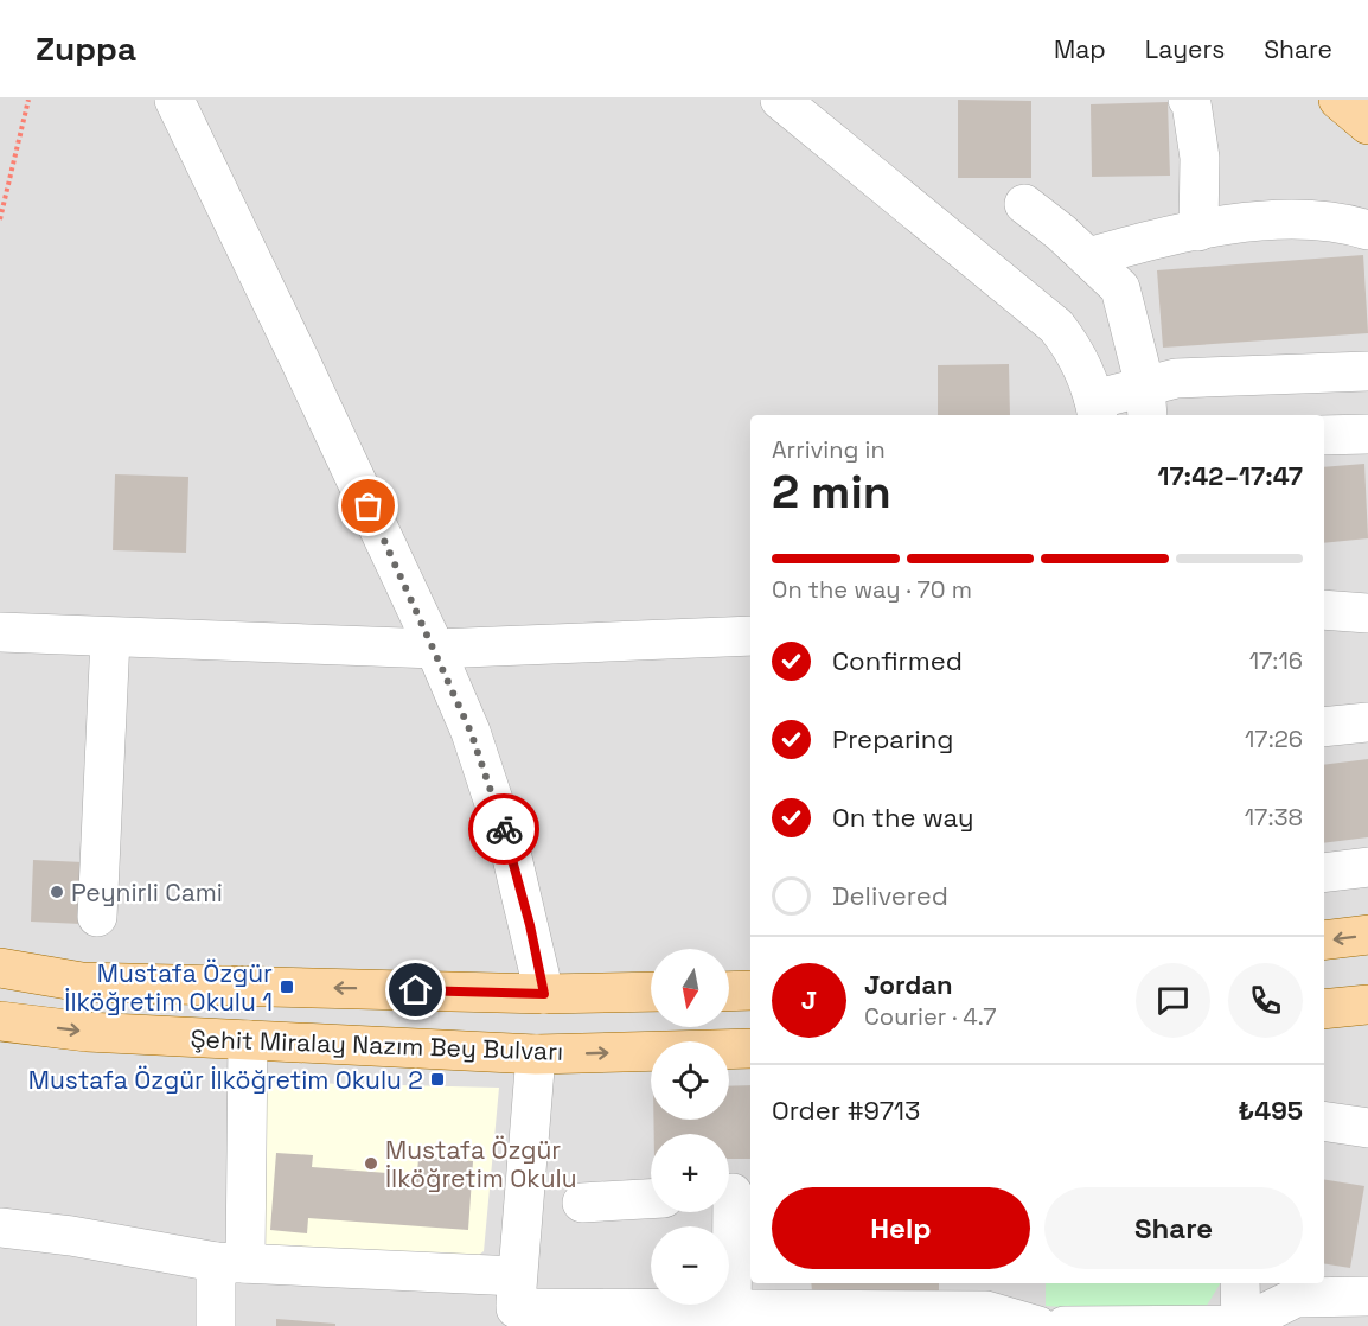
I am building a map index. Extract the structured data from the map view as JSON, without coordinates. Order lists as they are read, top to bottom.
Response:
{
  "streets": {
    "main road": ["Şehit Miralay Nazım Bey Bulvarı"]
  },
  "places": {
    "other": ["Peynirli Cami", "Mustafa Özgür İlköğretim Okulu"],
    "transit": ["Mustafa Özgür İlköğretim Okulu 1", "Mustafa Özgür İlköğretim Okulu 2"]
  },
  "north": "bottom",
  "page": {
    "header": "Zuppa",
    "nav": ["Map", "Layers", "Share"],
    "heading": ["2 min", "Arriving in", "17:42–17:47"],
    "panel": [
      "Jordan",
      "Courier · 4.7",
      "Order #9713",
      "₺495"
    ],
    "bar": "On the way · 70 m",
    "list": [
      ["Confirmed", "17:16"],
      ["Preparing", "17:26"],
      ["On the way", "17:38"],
      "Delivered"
    ],
    "map_buttons": ["+", "−"],
    "round": "J",
    "buttons": ["Help", "Share"]
  }
}
